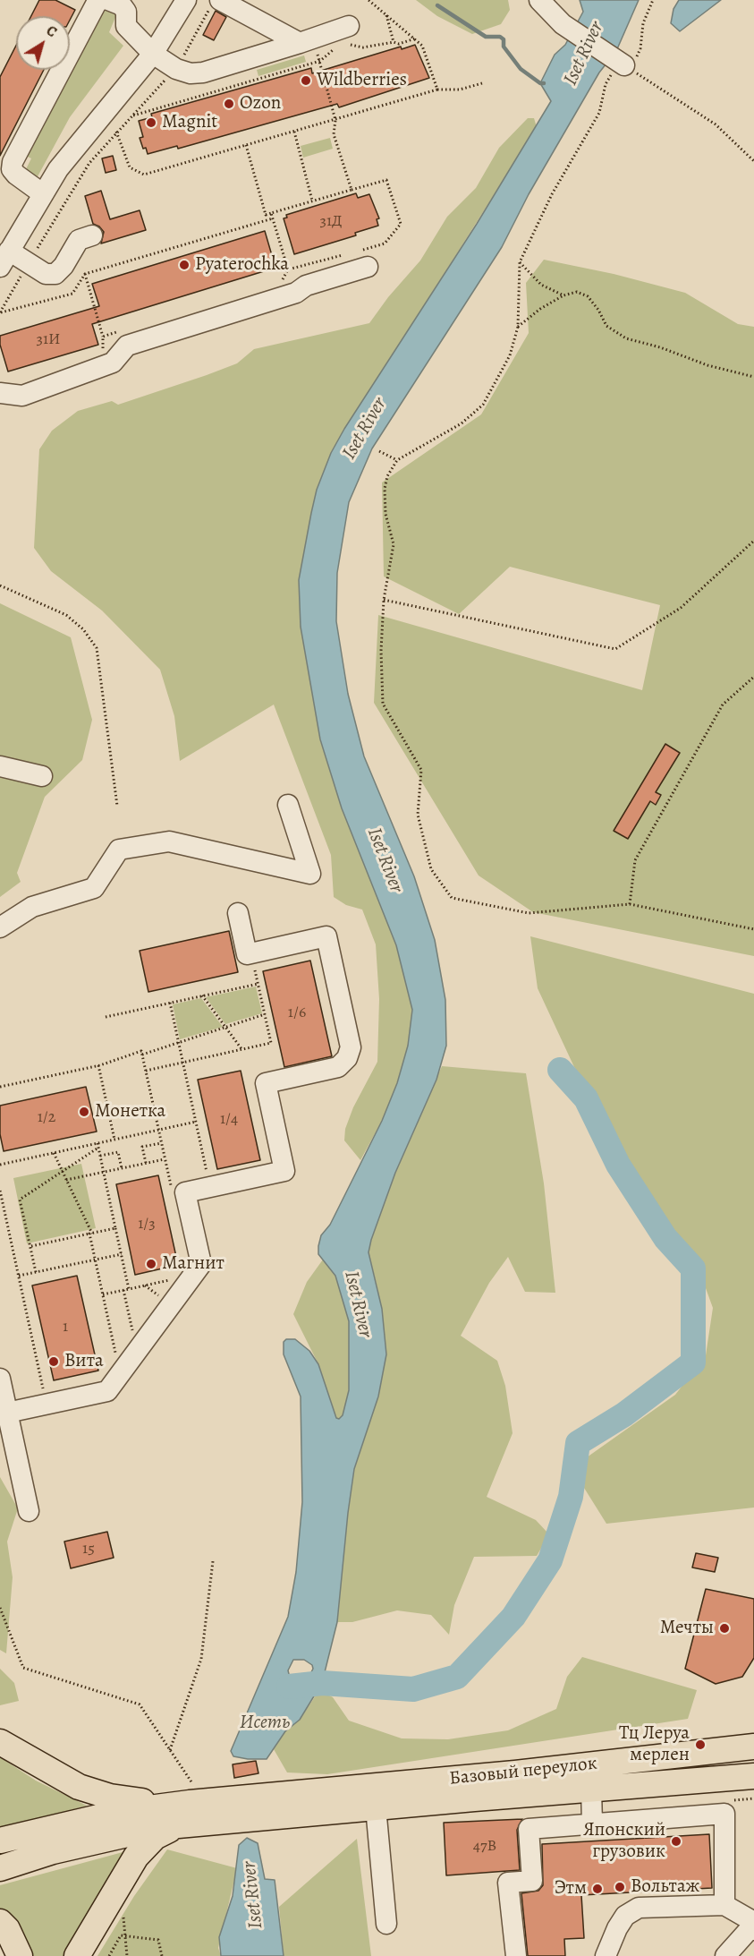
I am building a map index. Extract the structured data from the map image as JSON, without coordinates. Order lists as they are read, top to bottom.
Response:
{
  "streets": {
    "main road": ["Базовый переулок"]
  },
  "water": ["Iset River", "Исеть"],
  "places": [
    "Wildberries",
    "Ozon",
    "Magnit",
    "Pyaterochka",
    "Монетка",
    "Магнит",
    "Вита",
    "Мечты",
    "Тц Леруа мерлен",
    "Японский грузовик",
    "Вольтаж",
    "Этм"
  ],
  "house_numbers": [
    "31Д",
    "31И",
    "1/6",
    "1/2",
    "1/4",
    "1/3",
    "1",
    "15",
    "47В"
  ],
  "north": "top right"
}
